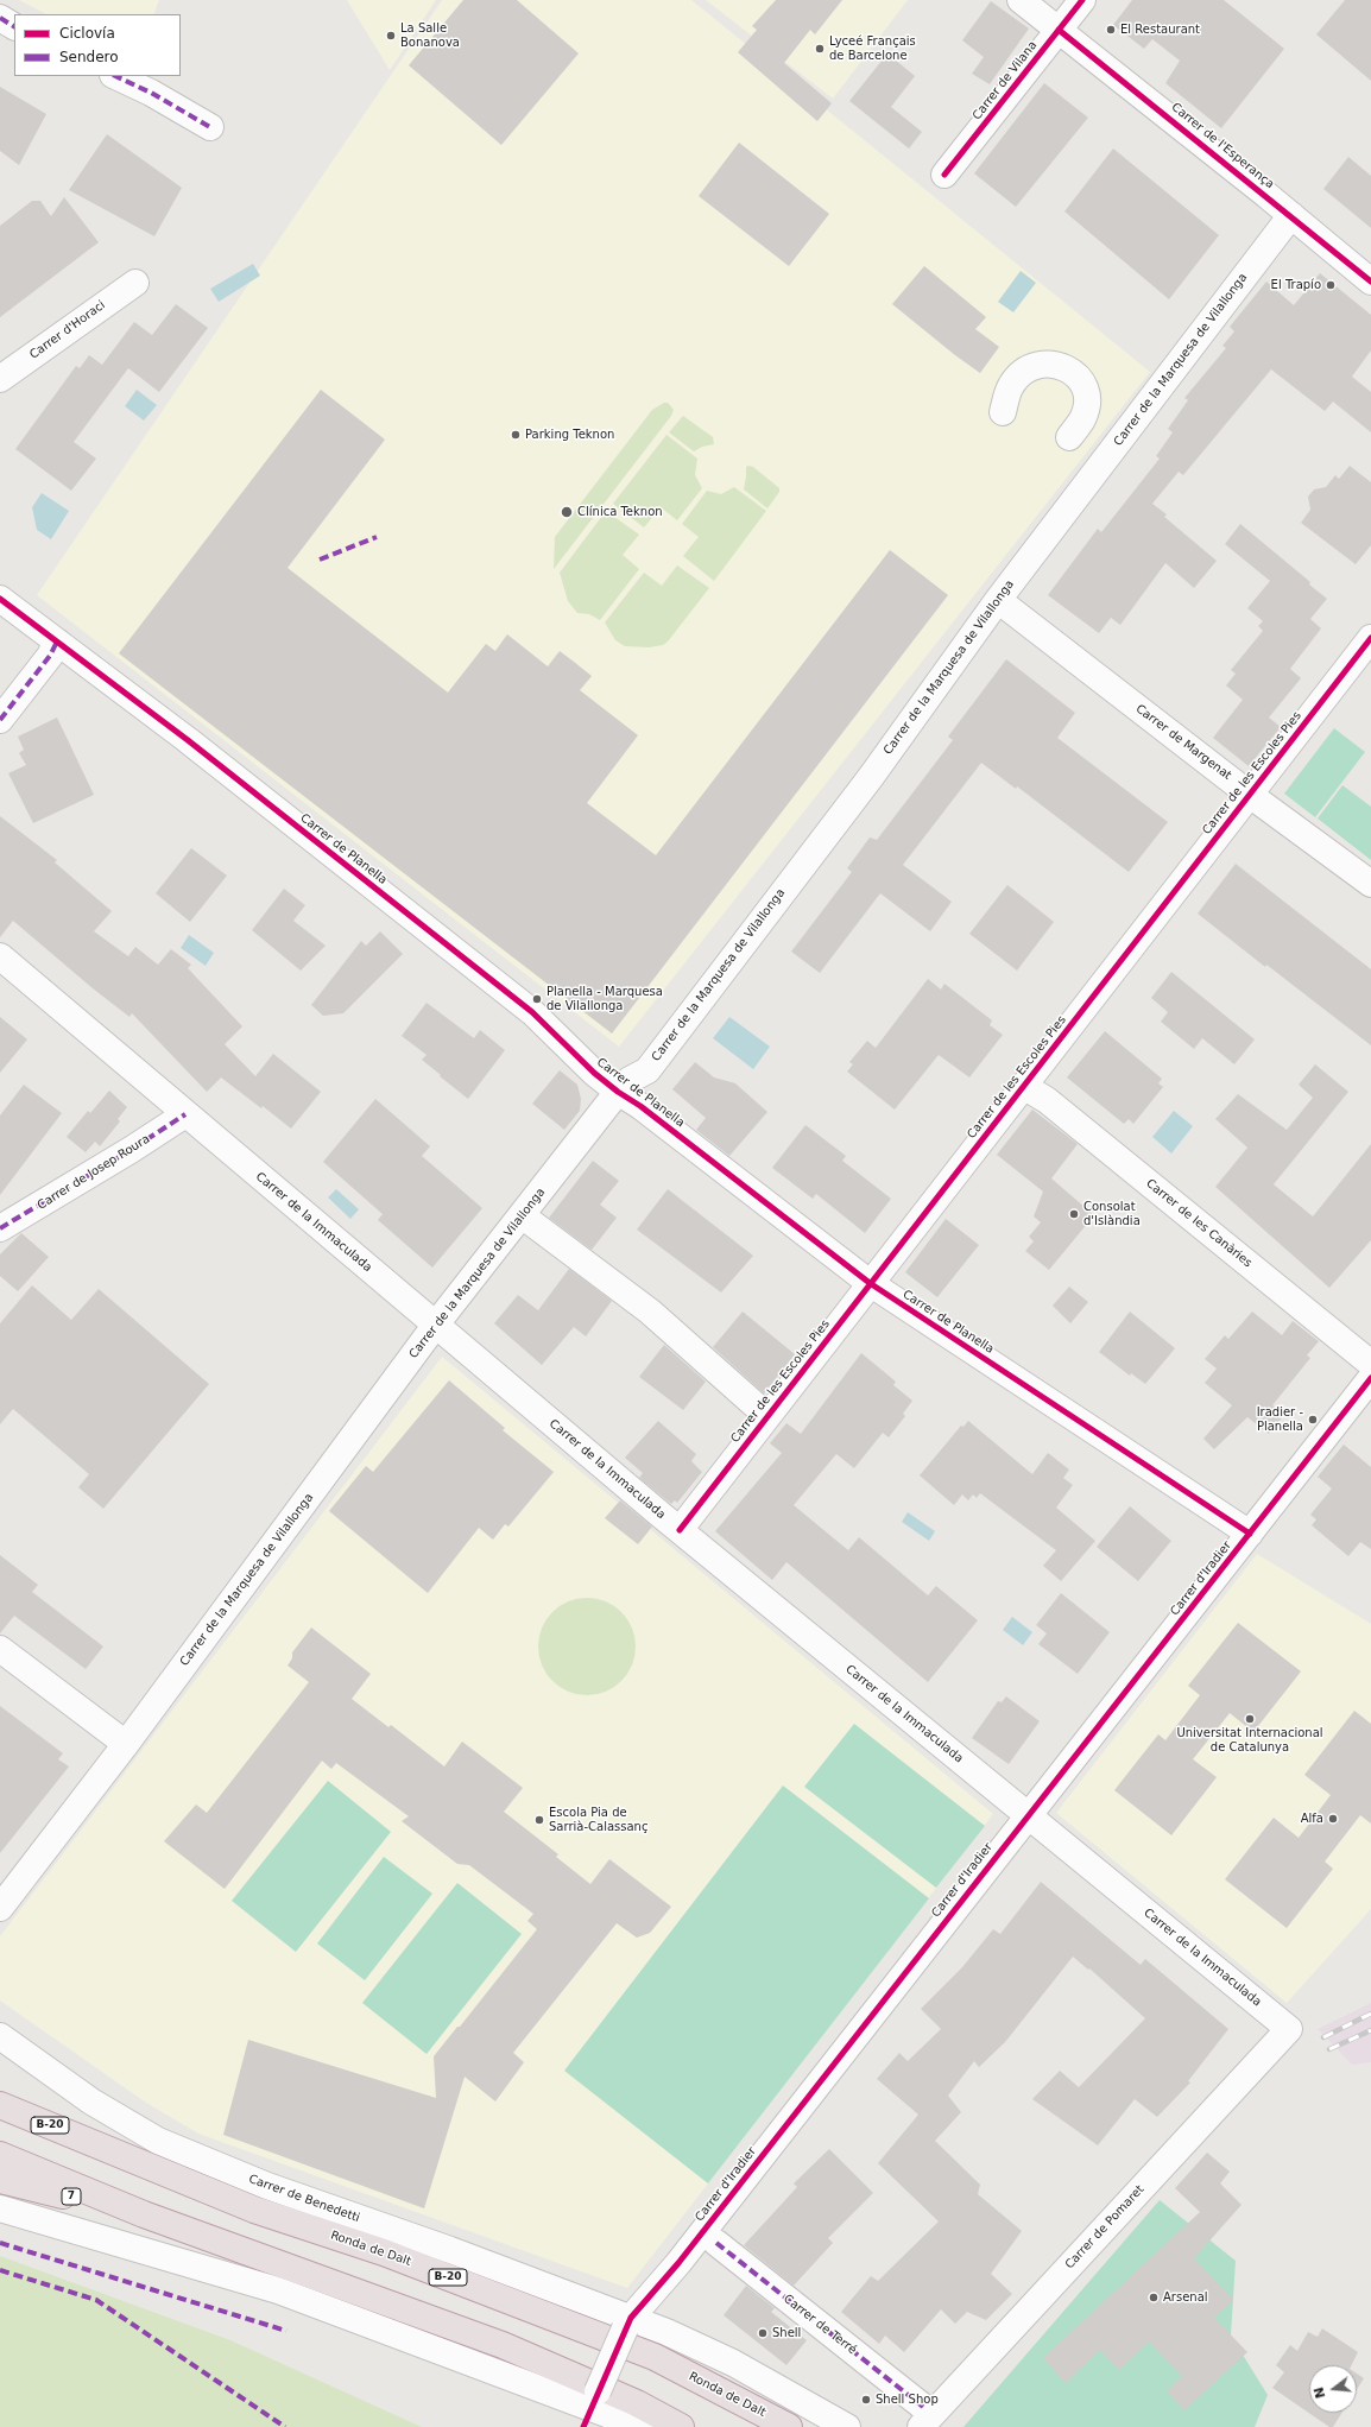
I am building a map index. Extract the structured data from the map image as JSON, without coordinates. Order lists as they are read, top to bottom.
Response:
{
  "streets": {
    "highway": ["B-20", "7", "Ronda de Dalt"],
    "street": [
      "Carrer de Vilana",
      "Carrer de l'Esperança",
      "Carrer d'Horaci",
      "Carrer de la Marquesa de Vilallonga",
      "Carrer de Margenat",
      "Carrer de les Escoles Pies",
      "Carrer de Planella",
      "Carrer de Josep Roura",
      "Carrer de la Immaculada",
      "Carrer de les Canàries",
      "Carrer d'Iradier",
      "Carrer de Benedetti",
      "Carrer de Pomaret",
      "Carrer de Terré"
    ]
  },
  "crossings": [
    ["Carrer de Vilana", "Carrer de l'Esperança"],
    ["Carrer de l'Esperança", "Carrer de la Marquesa de Vilallonga"],
    ["Carrer de la Marquesa de Vilallonga", "Carrer de Margenat"],
    ["Carrer de la Marquesa de Vilallonga", "Carrer de Planella"],
    ["Carrer de la Marquesa de Vilallonga", "Carrer de la Immaculada"],
    ["Carrer de Margenat", "Carrer de les Escoles Pies"],
    ["Carrer de les Escoles Pies", "Carrer de Planella"],
    ["Carrer de les Escoles Pies", "Carrer de la Immaculada"],
    ["Carrer de les Escoles Pies", "Carrer de les Canàries"],
    ["Carrer de Planella", "Carrer d'Iradier"],
    ["Carrer de Josep Roura", "Carrer de la Immaculada"],
    ["Carrer de la Immaculada", "Carrer d'Iradier"],
    ["Carrer de la Immaculada", "Carrer de Pomaret"],
    ["Carrer d'Iradier", "Carrer de Benedetti"],
    ["Carrer de Pomaret", "Carrer de Terré"]
  ],
  "places": [
    "El Restaurant",
    "La Salle Bonanova",
    "Lyceé Français de Barcelone",
    "El Trapío",
    "Parking Teknon",
    "Clínica Teknon",
    "Planella - Marquesa de Vilallonga",
    "Consolat d'Islàndia",
    "Iradier - Planella",
    "Universitat Internacional de Catalunya",
    "Alfa",
    "Escola Pia de Sarrià-Calassanç",
    "Arsenal",
    "Shell",
    "Shell Shop"
  ],
  "legend": ["Ciclovía", "Sendero"],
  "north": "left"
}
